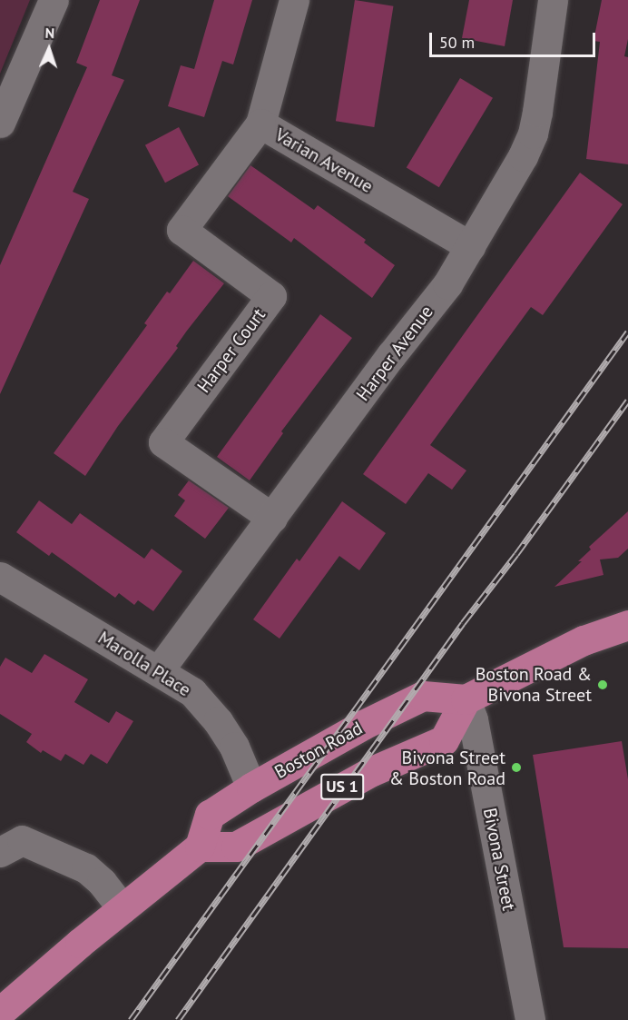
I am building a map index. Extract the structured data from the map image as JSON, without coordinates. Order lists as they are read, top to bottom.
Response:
{
  "streets": {
    "main road": ["Boston Road", "US 1"],
    "street": [
      "Varian Avenue",
      "Harper Court",
      "Harper Avenue",
      "Marolla Place",
      "Bivona Street"
    ]
  },
  "crossings": [
    ["Varian Avenue", "Harper Court"],
    ["Varian Avenue", "Harper Avenue"],
    ["Harper Court", "Harper Avenue"],
    ["Harper Avenue", "Marolla Place"],
    ["Marolla Place", "Boston Road"],
    ["Boston Road", "US 1"],
    ["Boston Road", "Bivona Street"],
    ["US 1", "Bivona Street"]
  ],
  "places": ["Boston Road & Bivona Street", "Bivona Street & Boston Road"],
  "scale_bar": "50 m",
  "north": "top"
}
